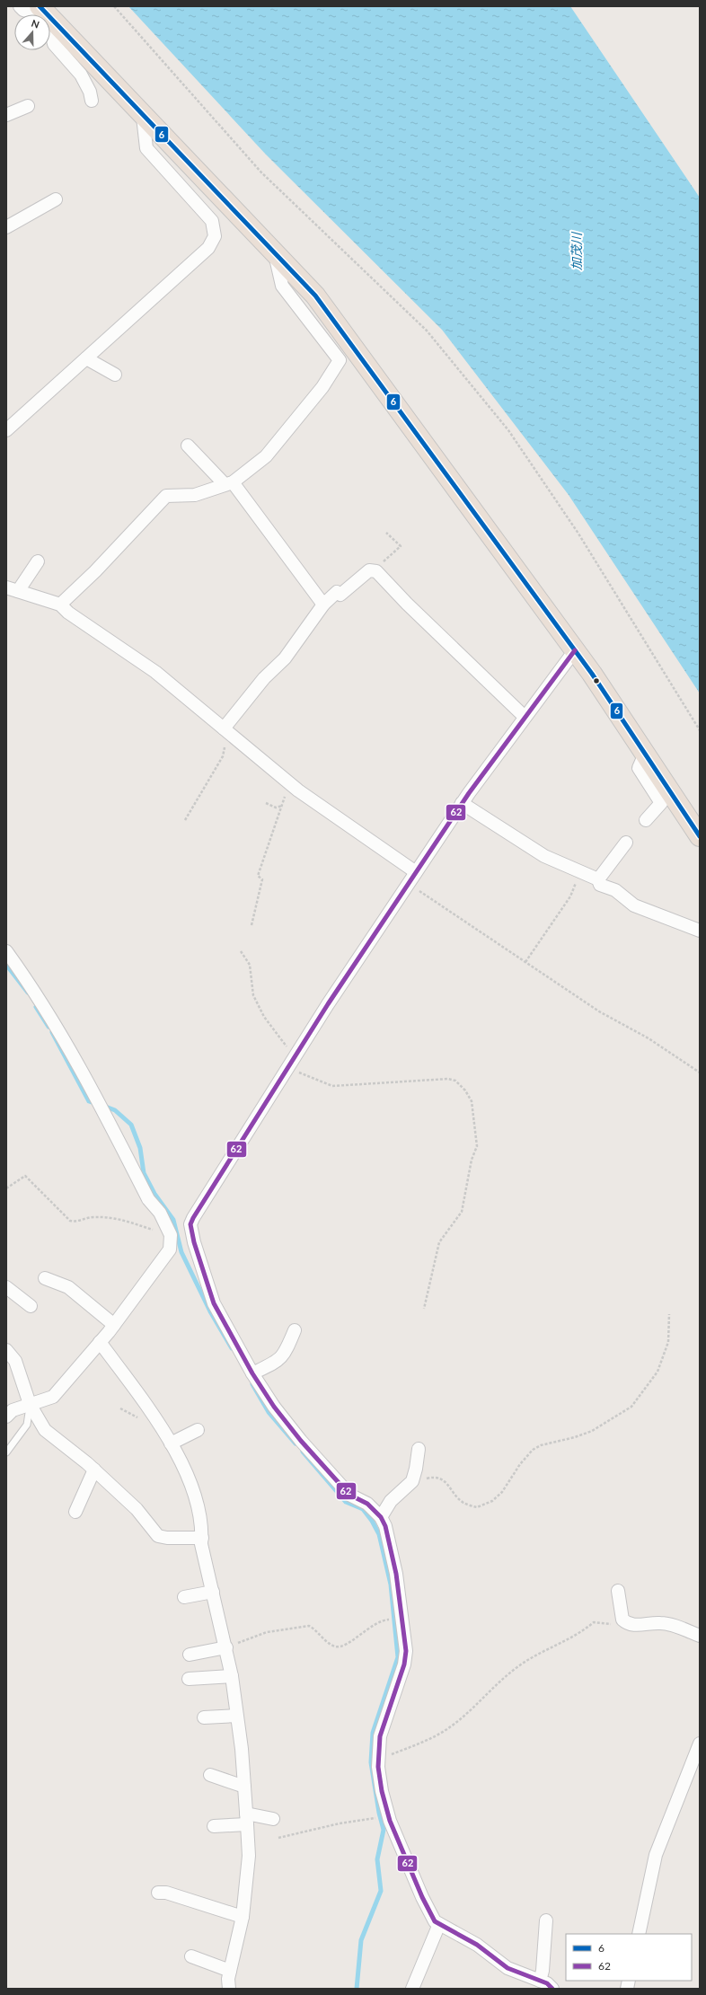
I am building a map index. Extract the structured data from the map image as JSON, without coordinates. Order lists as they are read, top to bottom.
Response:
{
  "water": ["加茂川"],
  "lines": ["transit line 6", "transit line 62"],
  "legend": ["6", "62"],
  "north": "top"
}
